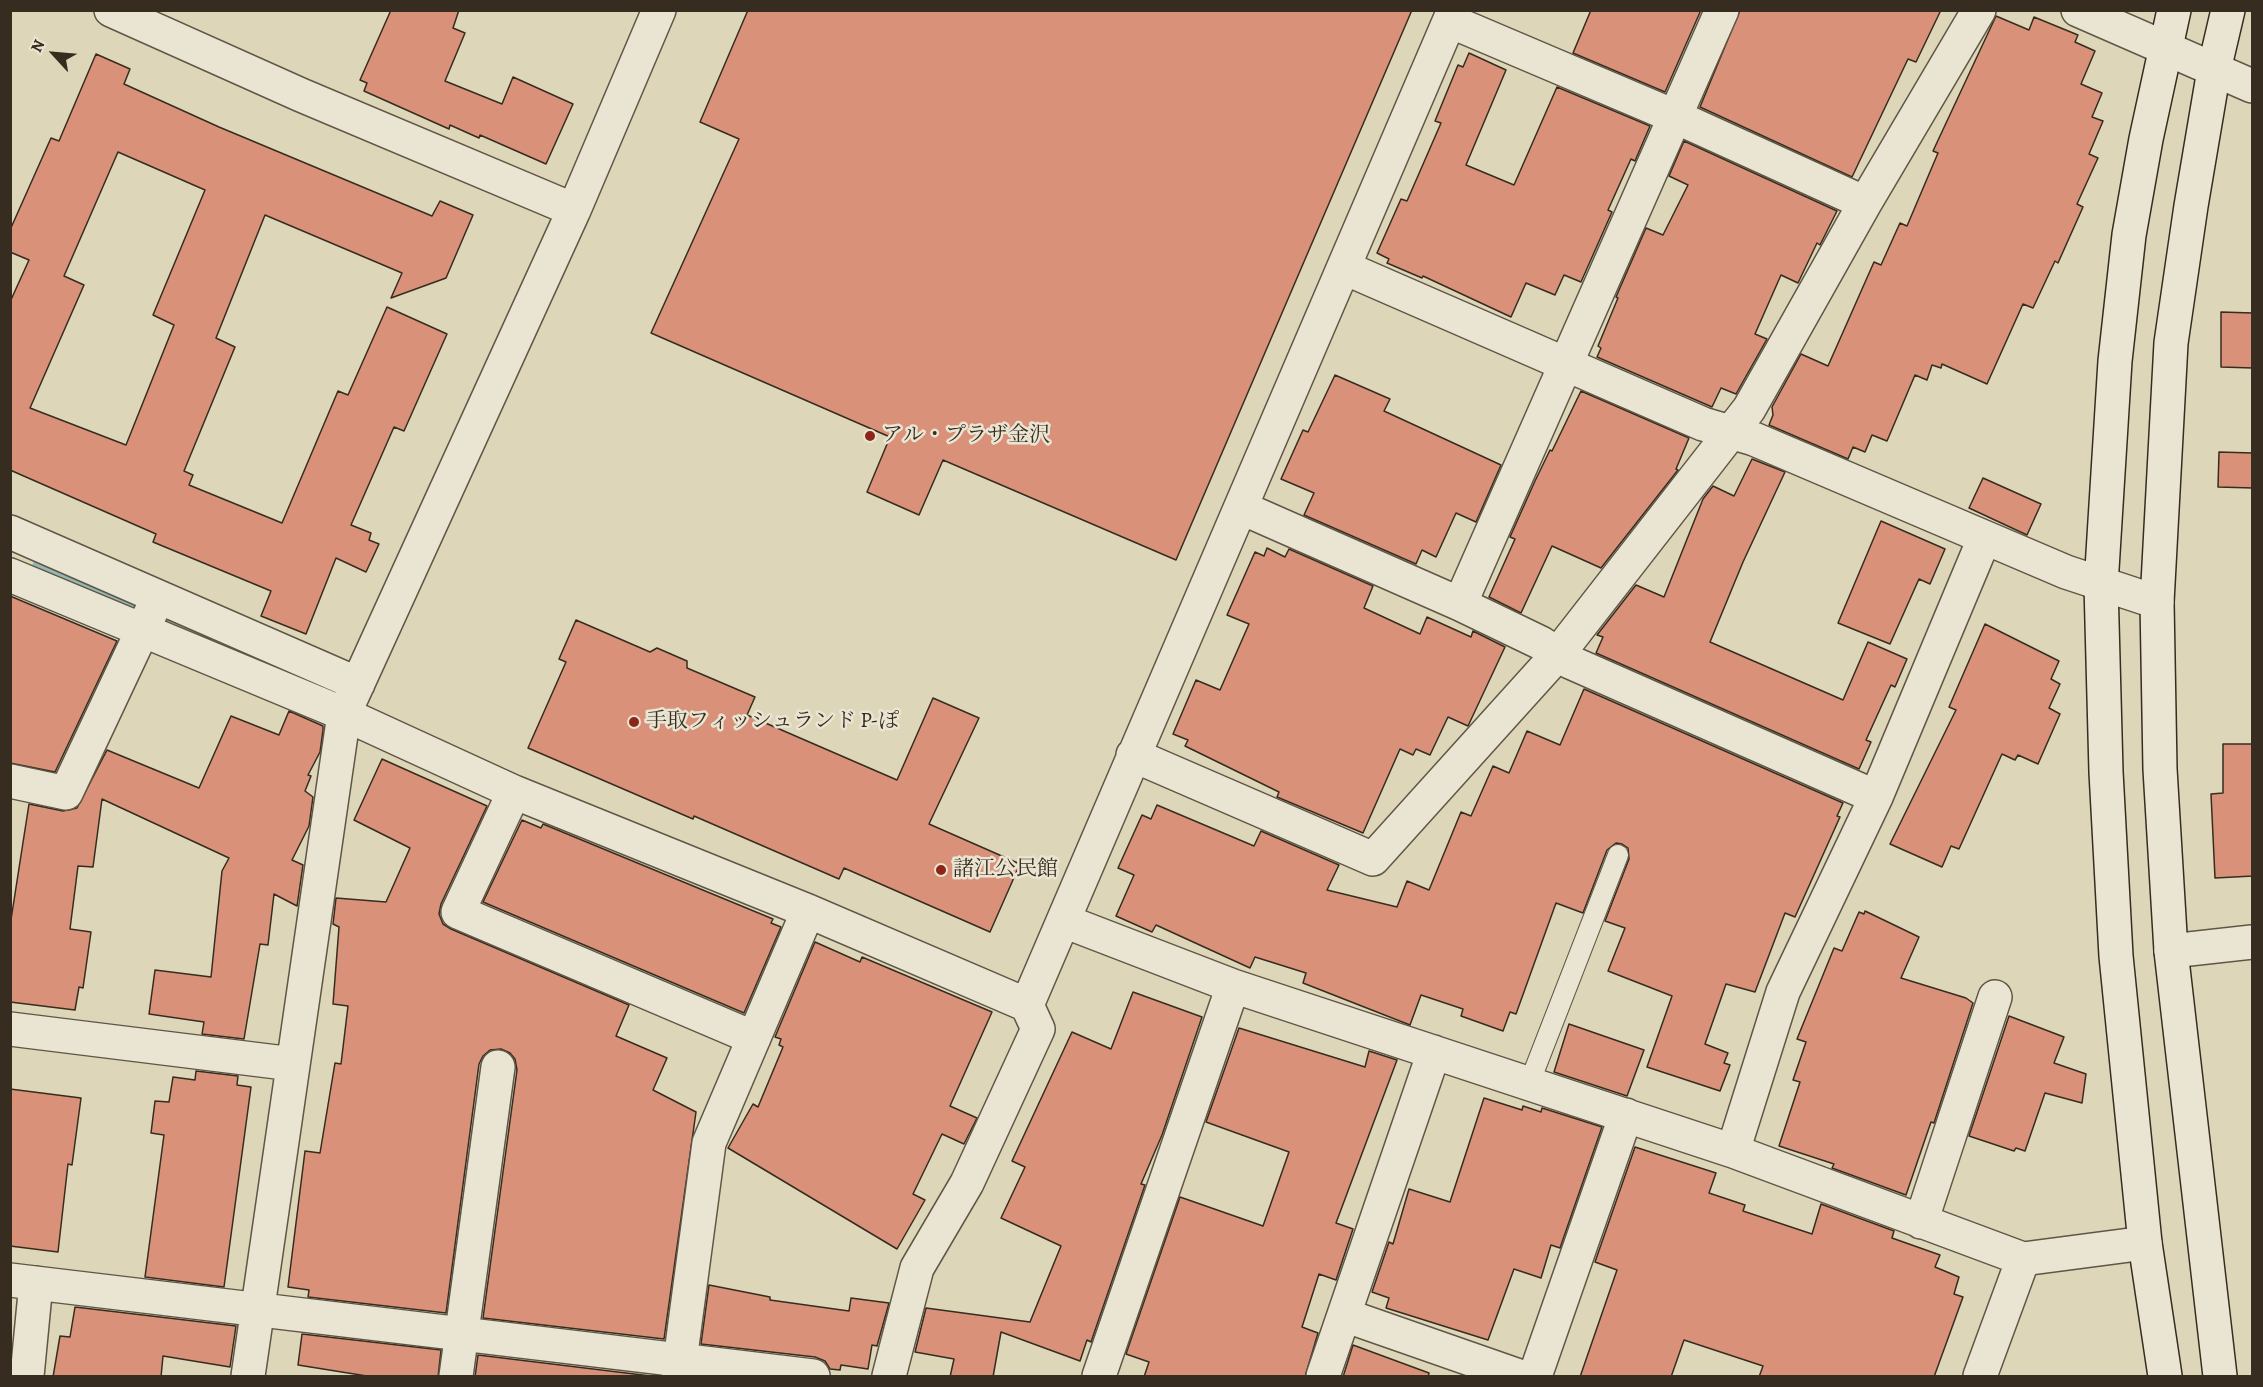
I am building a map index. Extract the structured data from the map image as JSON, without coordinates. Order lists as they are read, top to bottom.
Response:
{
  "places": ["アル・プラザ金沢", "手取フィッシュランド P-ぽ", "諸江公民館"],
  "north": "top left"
}
